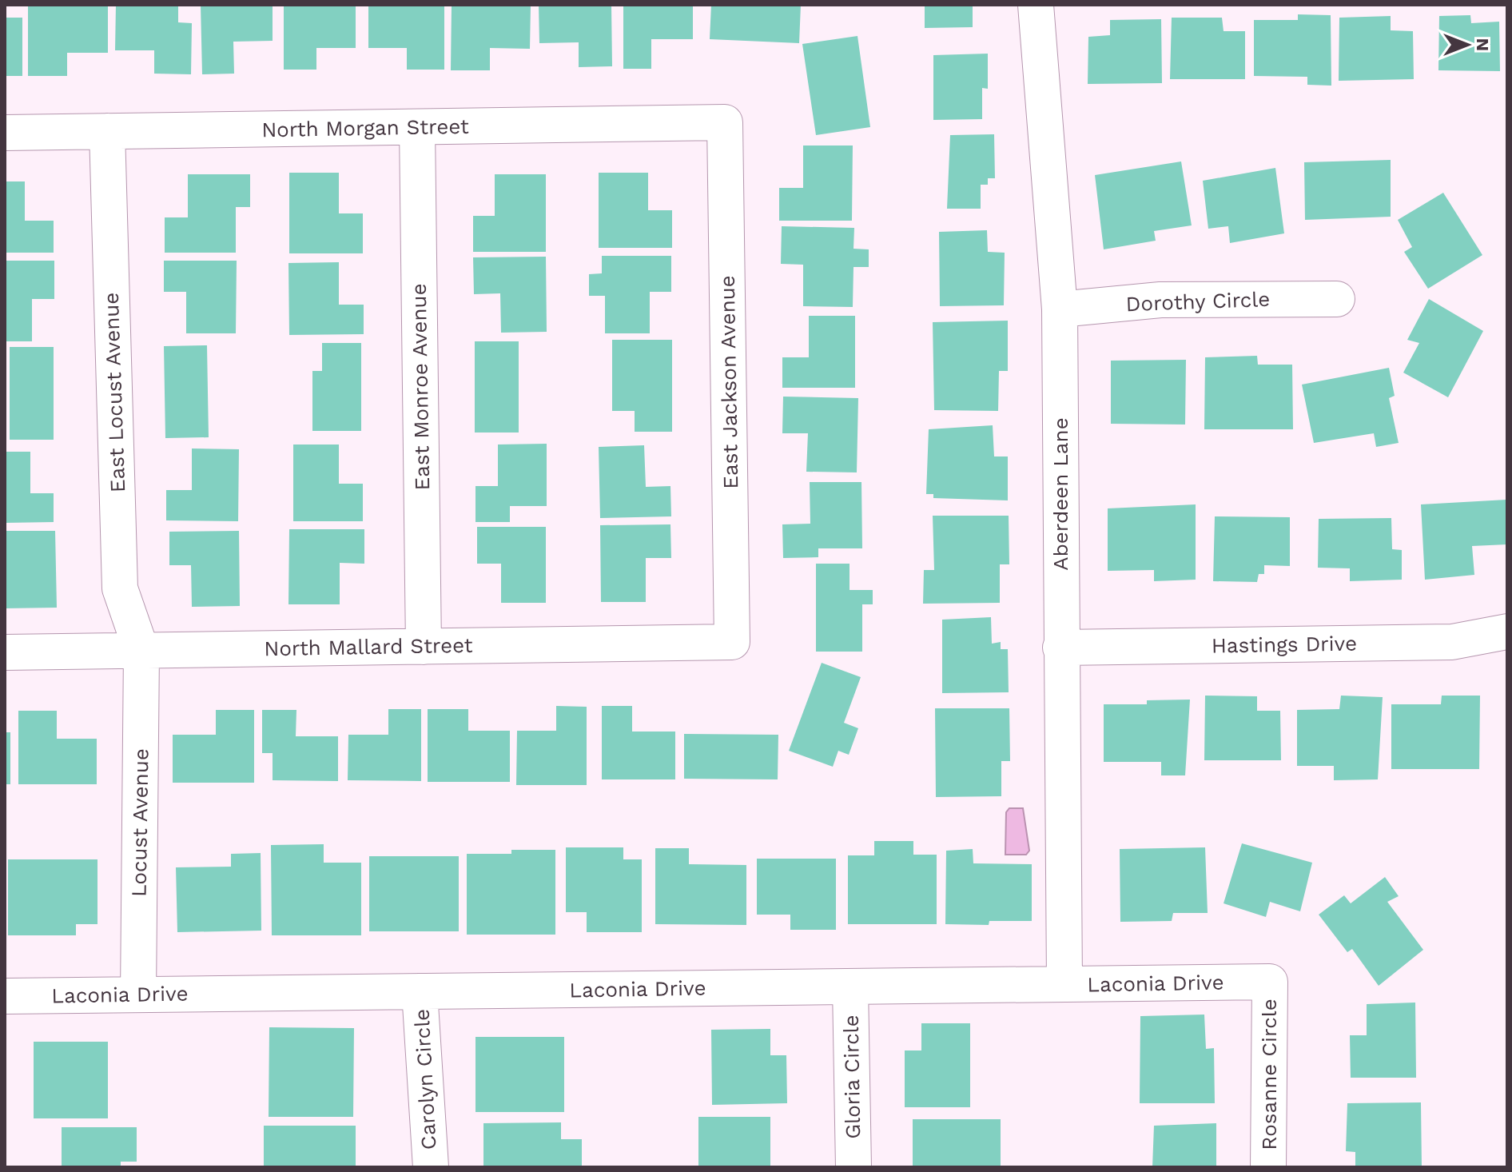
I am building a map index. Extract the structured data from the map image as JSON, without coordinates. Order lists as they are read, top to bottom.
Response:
{
  "streets": {
    "street": [
      "North Morgan Street",
      "Dorothy Circle",
      "East Jackson Avenue",
      "East Monroe Avenue",
      "East Locust Avenue",
      "Aberdeen Lane",
      "Hastings Drive",
      "North Mallard Street",
      "Locust Avenue",
      "Laconia Drive",
      "Rosanne Circle",
      "Gloria Circle",
      "Carolyn Circle"
    ]
  },
  "crossings": [
    ["North Morgan Street", "East Jackson Avenue"],
    ["North Morgan Street", "East Monroe Avenue"],
    ["North Morgan Street", "East Locust Avenue"],
    ["Dorothy Circle", "Aberdeen Lane"],
    ["East Jackson Avenue", "North Mallard Street"],
    ["East Monroe Avenue", "North Mallard Street"],
    ["East Locust Avenue", "North Mallard Street"],
    ["East Locust Avenue", "Locust Avenue"],
    ["Aberdeen Lane", "Hastings Drive"],
    ["Aberdeen Lane", "Laconia Drive"],
    ["North Mallard Street", "Locust Avenue"],
    ["Locust Avenue", "Laconia Drive"],
    ["Laconia Drive", "Rosanne Circle"],
    ["Laconia Drive", "Gloria Circle"],
    ["Laconia Drive", "Carolyn Circle"]
  ],
  "north": "right"
}
